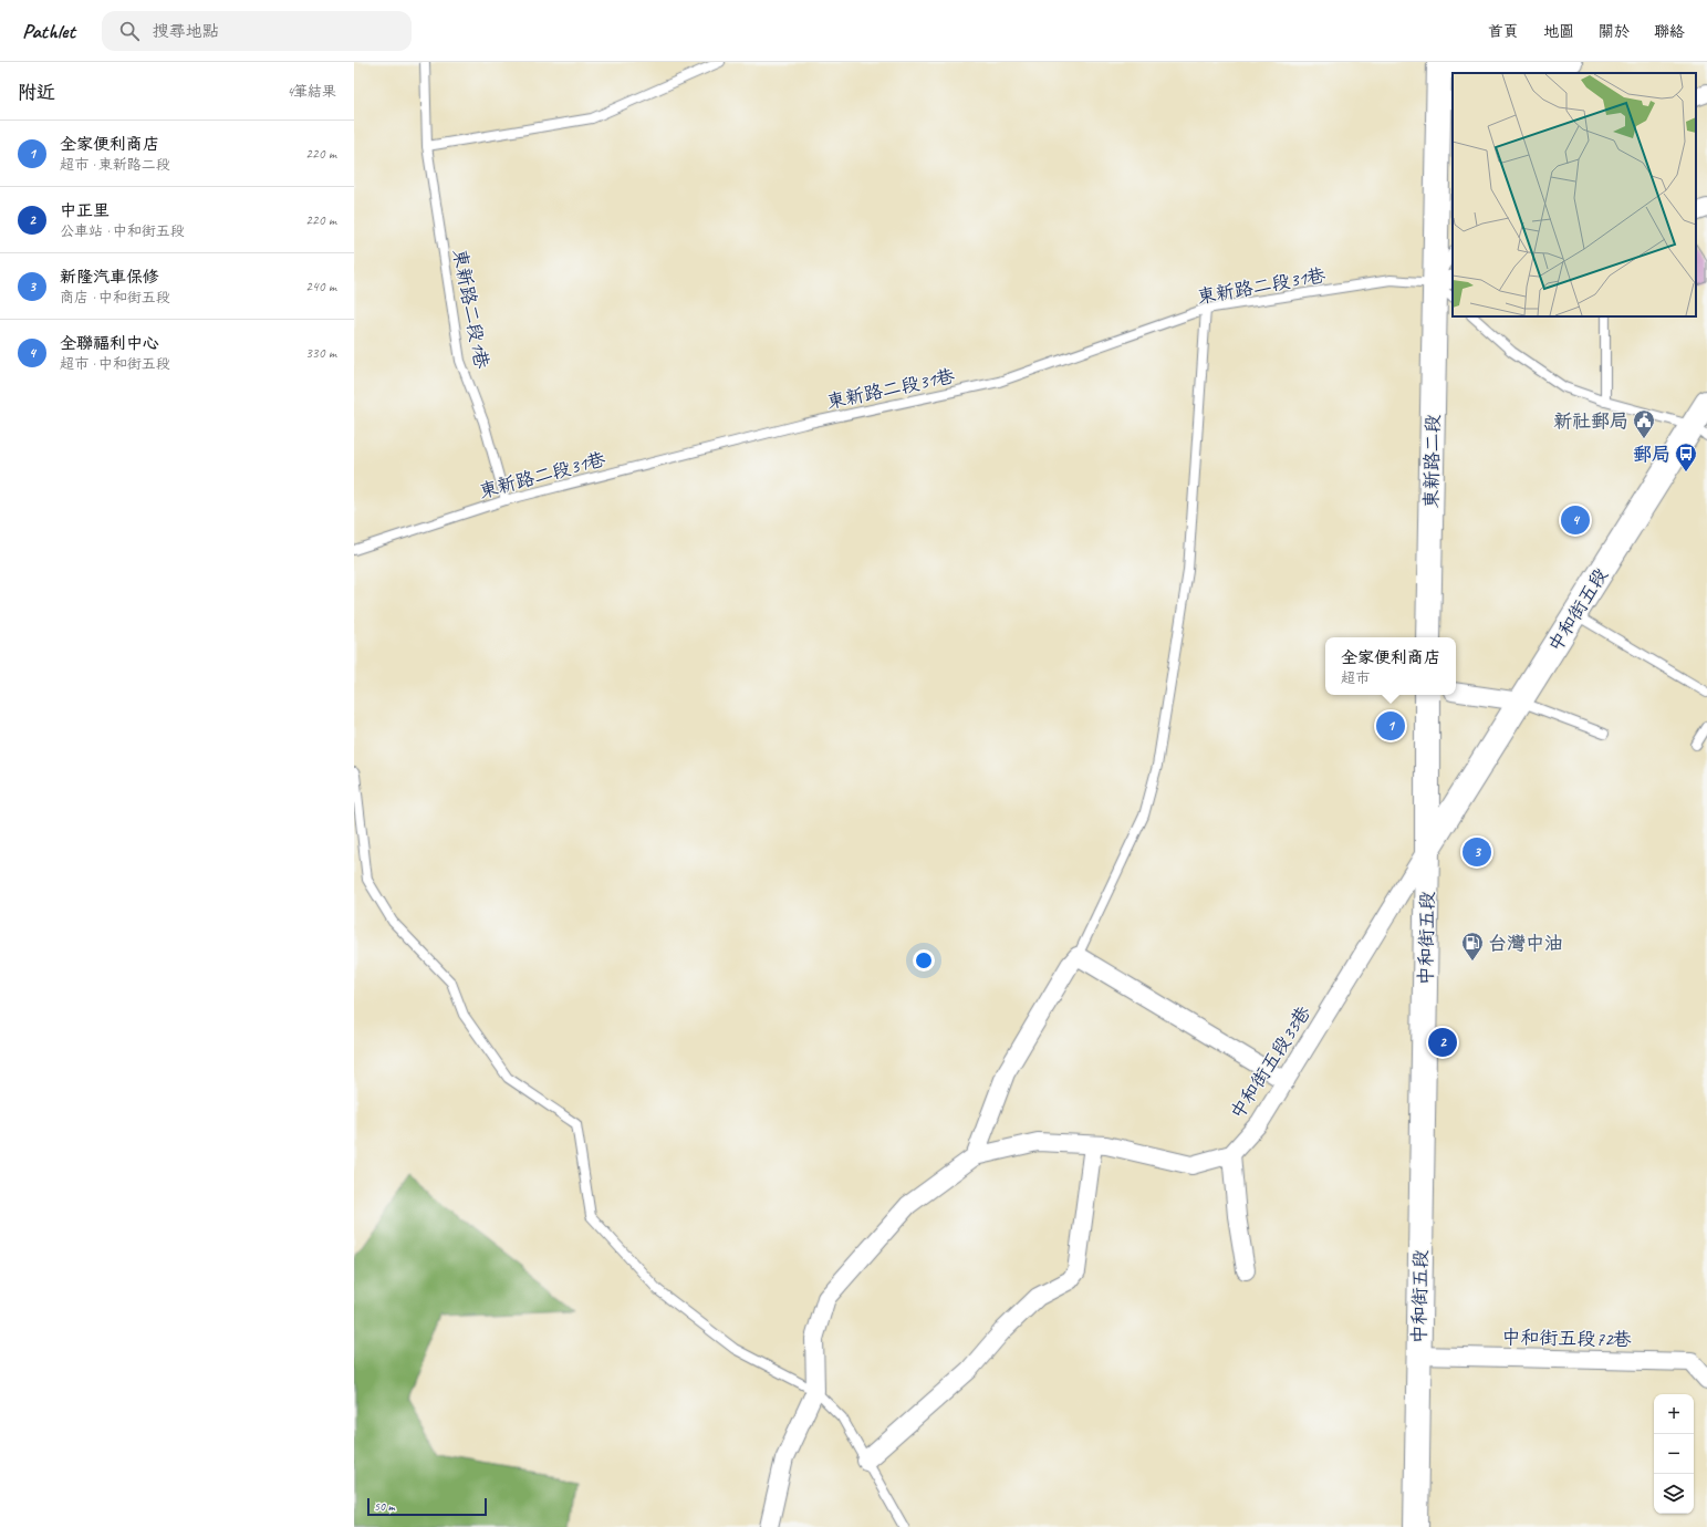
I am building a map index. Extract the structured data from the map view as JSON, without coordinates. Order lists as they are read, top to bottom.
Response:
{
  "streets": {
    "main road": ["東新路二段", "中和街五段"],
    "street": ["中和街五段33巷", "中和街五段72巷"],
    "lane": ["東新路二段31巷", "東新路二段1巷"]
  },
  "crossings": [
    ["東新路二段31巷", "東新路二段1巷"],
    ["東新路二段31巷", "東新路二段"],
    ["中和街五段", "中和街五段33巷"],
    ["中和街五段", "中和街五段72巷"]
  ],
  "places": {
    "public building": ["新社郵局"],
    "bus stop": ["郵局"],
    "fuel station": ["台灣中油"]
  },
  "scale_bar": "50 m",
  "page": {
    "header": "Pathlet",
    "search": "搜尋地點",
    "nav": [
      "首頁",
      "地圖",
      "關於",
      "聯絡"
    ],
    "heading": ["附近", "4筆結果"],
    "list": [
      {
        "mark": "1",
        "name": "全家便利商店",
        "note": "超市 · 東新路二段",
        "value": "220 m"
      },
      {
        "mark": "2",
        "name": "中正里",
        "note": "公車站 · 中和街五段",
        "value": "220 m"
      },
      {
        "mark": "3",
        "name": "新隆汽車保修",
        "note": "商店 · 中和街五段",
        "value": "240 m"
      },
      {
        "mark": "4",
        "name": "全聯福利中心",
        "note": "超市 · 中和街五段",
        "value": "330 m"
      }
    ],
    "pins": [
      "4",
      "1",
      "3",
      "2"
    ],
    "popup": ["全家便利商店", "超市"],
    "map_buttons": ["+", "−"],
    "scale": "50 m"
  }
}
